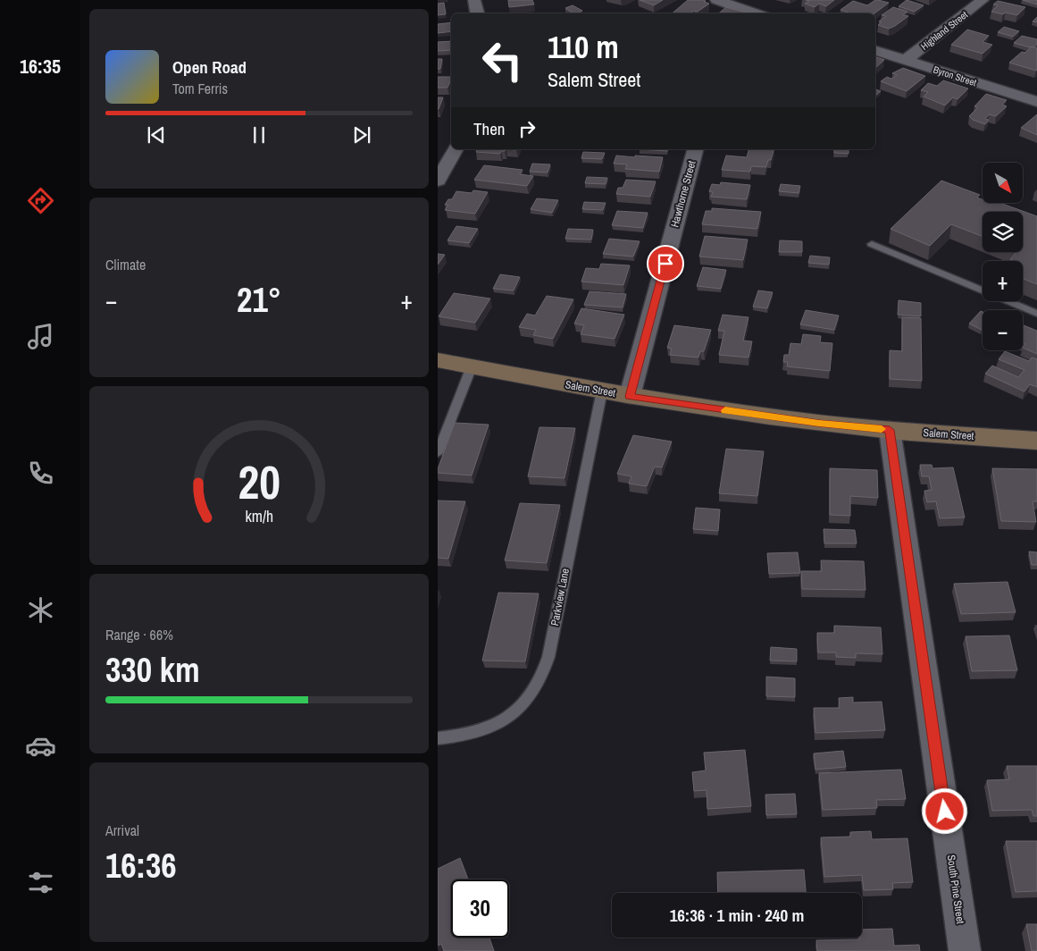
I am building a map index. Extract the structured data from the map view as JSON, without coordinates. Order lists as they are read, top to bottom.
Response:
{
  "streets": {
    "main road": ["Salem Street"],
    "street": [
      "Highland Street",
      "Byron Street",
      "Hawthorne Street",
      "South Pine Street"
    ],
    "lane": ["Parkview Lane"]
  },
  "crossings": [
    ["Highland Street", "Byron Street"],
    ["Hawthorne Street", "Salem Street"],
    ["Salem Street", "Parkview Lane"],
    ["Salem Street", "South Pine Street"]
  ],
  "north": "bottom right",
  "page": {
    "tabs": "16:35",
    "turn": ["110 m", "Salem Street"],
    "song": ["Open Road", "Tom Ferris"],
    "then": "Then",
    "map_buttons": ["+", "−"],
    "tile": [
      "Climate",
      ["Range · 66%", "330 km"],
      ["Arrival", "16:36"]
    ],
    "heat": ["−", "21°", "+"],
    "limit": "30",
    "trip": "16:36 · 1 min · 240 m",
    "gauge": ["20", "km/h"]
  }
}
